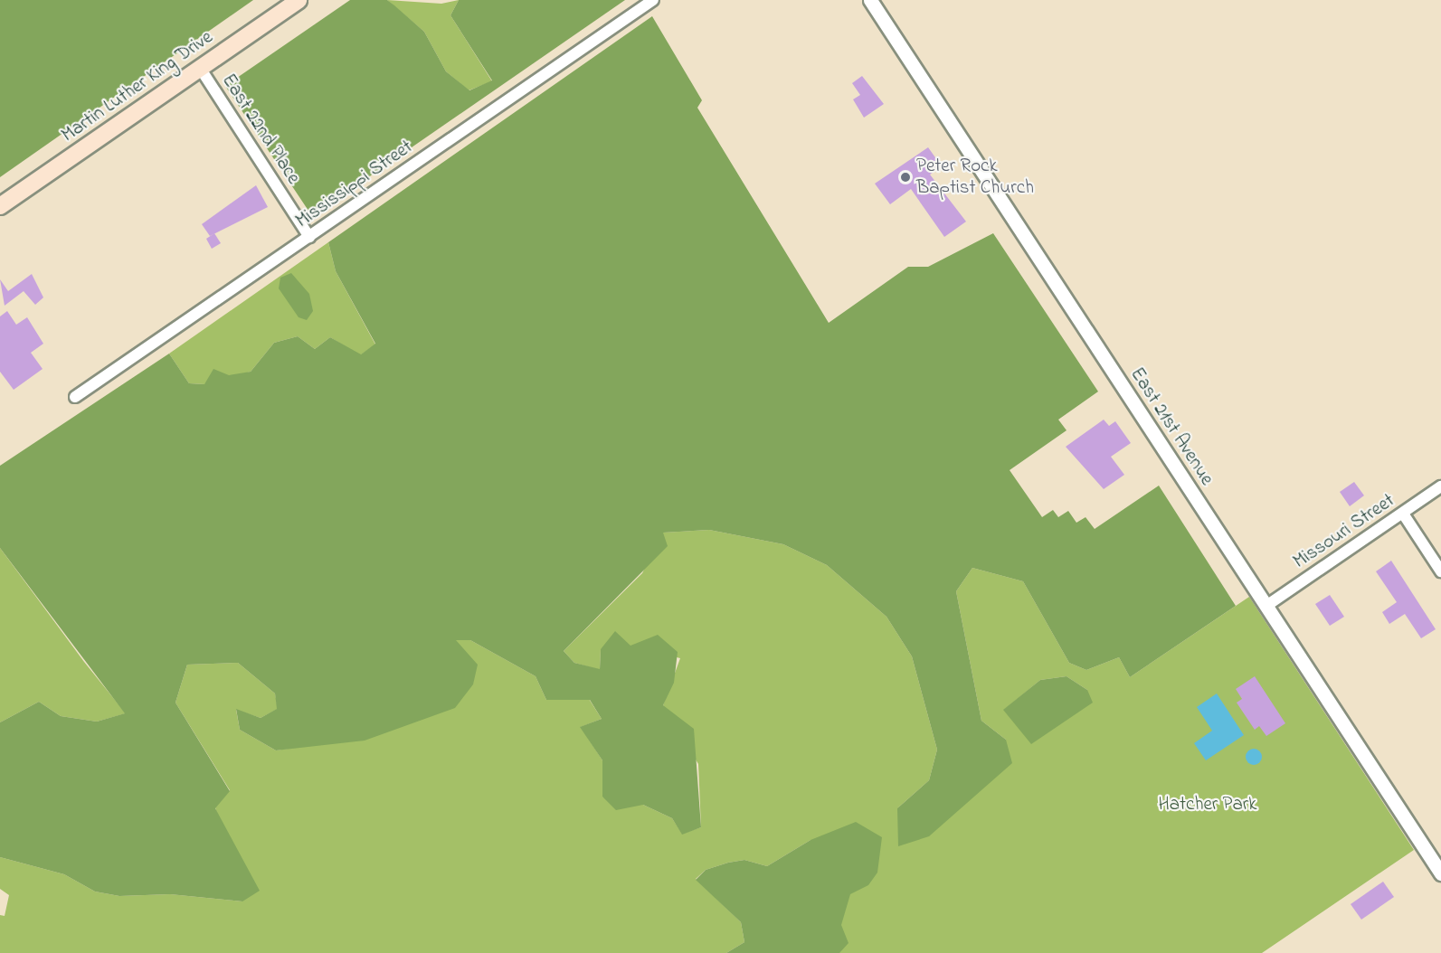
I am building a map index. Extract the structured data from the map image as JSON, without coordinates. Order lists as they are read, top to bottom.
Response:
{
  "streets": {
    "main road": ["Martin Luther King Drive"],
    "street": [
      "East 22nd Place",
      "Mississippi Street",
      "East 21st Avenue",
      "Missouri Street"
    ]
  },
  "crossings": [
    ["Martin Luther King Drive", "East 22nd Place"],
    ["East 22nd Place", "Mississippi Street"],
    ["East 21st Avenue", "Missouri Street"]
  ],
  "parks": ["Hatcher Park"],
  "places": ["Peter Rock Baptist Church"]
}
